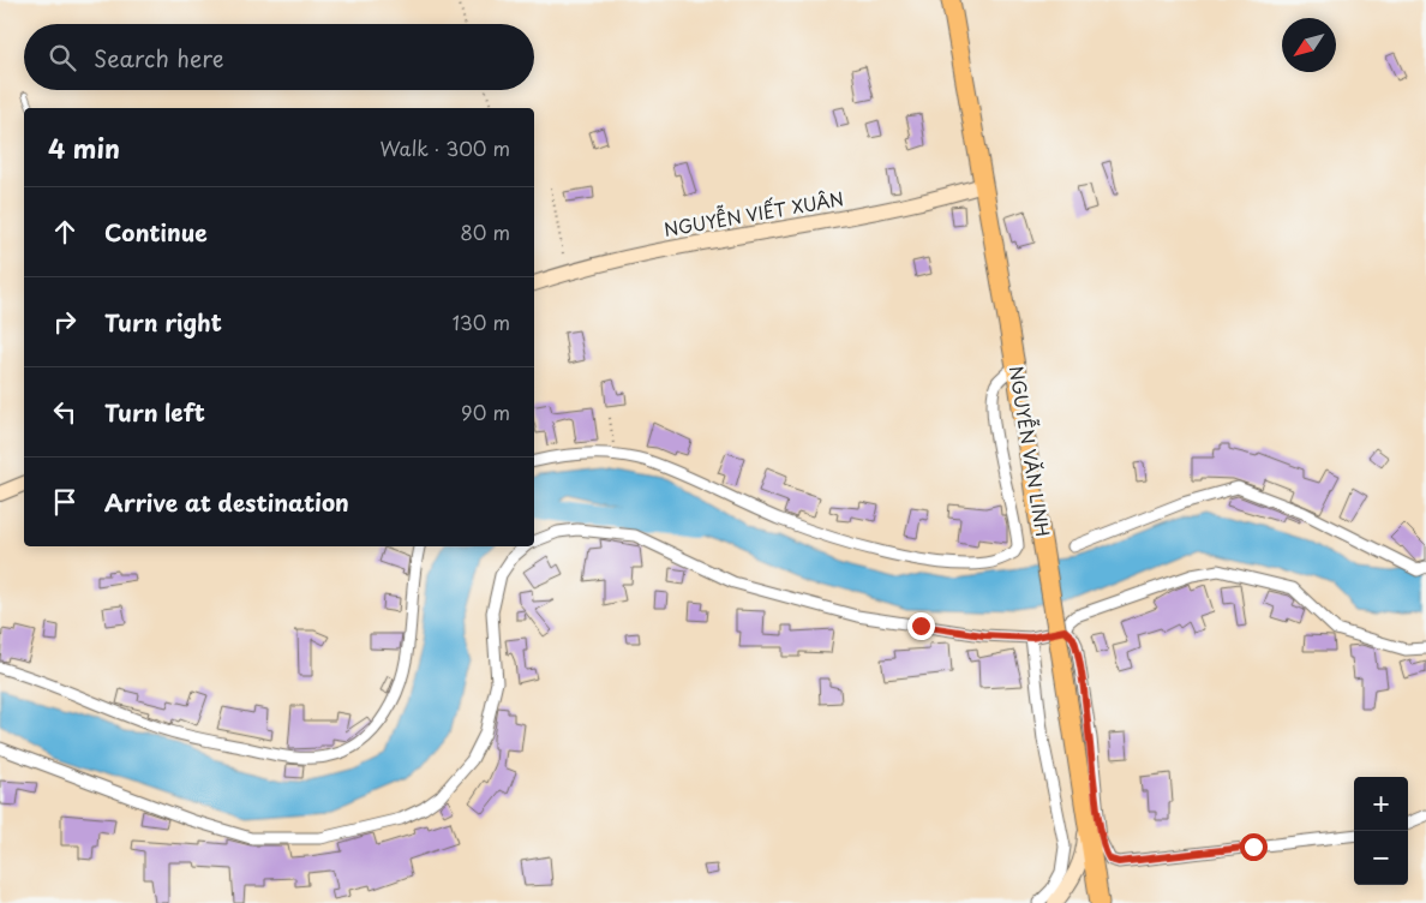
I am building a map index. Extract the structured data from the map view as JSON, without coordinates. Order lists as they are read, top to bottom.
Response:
{
  "streets": {
    "highway": ["NGUYỄN VĂN LINH"],
    "street": ["NGUYỄN VIẾT XUÂN"]
  },
  "crossings": [
    ["NGUYỄN VIẾT XUÂN", "NGUYỄN VĂN LINH"]
  ],
  "north": "bottom left",
  "page": {
    "search": "Search here",
    "heading": ["4 min", "Walk · 300 m"],
    "list": [
      ["Continue", "80 m"],
      ["Turn right", "130 m"],
      ["Turn left", "90 m"],
      "Arrive at destination"
    ],
    "map_buttons": ["+", "−"]
  }
}
